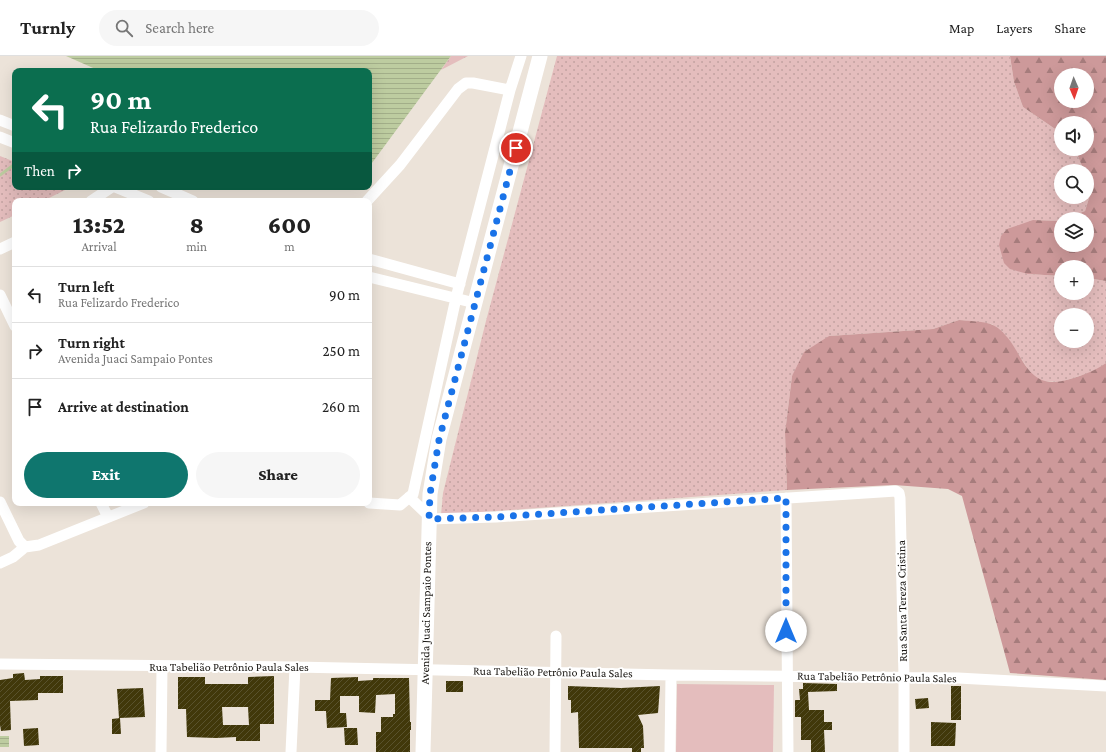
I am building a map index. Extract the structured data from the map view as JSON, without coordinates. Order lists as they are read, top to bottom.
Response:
{
  "streets": {
    "main road": ["Avenida Juaci Sampaio Pontes"],
    "street": ["Rua Santa Tereza Cristina", "Rua Tabelião Petrônio Paula Sales"]
  },
  "crossings": [
    ["Rua Santa Tereza Cristina", "Rua Tabelião Petrônio Paula Sales"],
    ["Avenida Juaci Sampaio Pontes", "Rua Tabelião Petrônio Paula Sales"]
  ],
  "north": "bottom",
  "page": {
    "header": "Turnly",
    "search": "Search here",
    "nav": ["Map", "Layers", "Share"],
    "map_buttons": ["+", "−"],
    "turn": ["90 m", "Rua Felizardo Frederico"],
    "then": "Then",
    "eta": [
      "13:52",
      "Arrival",
      "8",
      "min",
      "600",
      "m"
    ],
    "list": [
      {
        "name": "Turn left",
        "note": "Rua Felizardo Frederico",
        "value": "90 m"
      },
      {
        "name": "Turn right",
        "note": "Avenida Juaci Sampaio Pontes",
        "value": "250 m"
      },
      {
        "name": "Arrive at destination",
        "value": "260 m"
      }
    ],
    "buttons": ["Exit", "Share"]
  }
}
